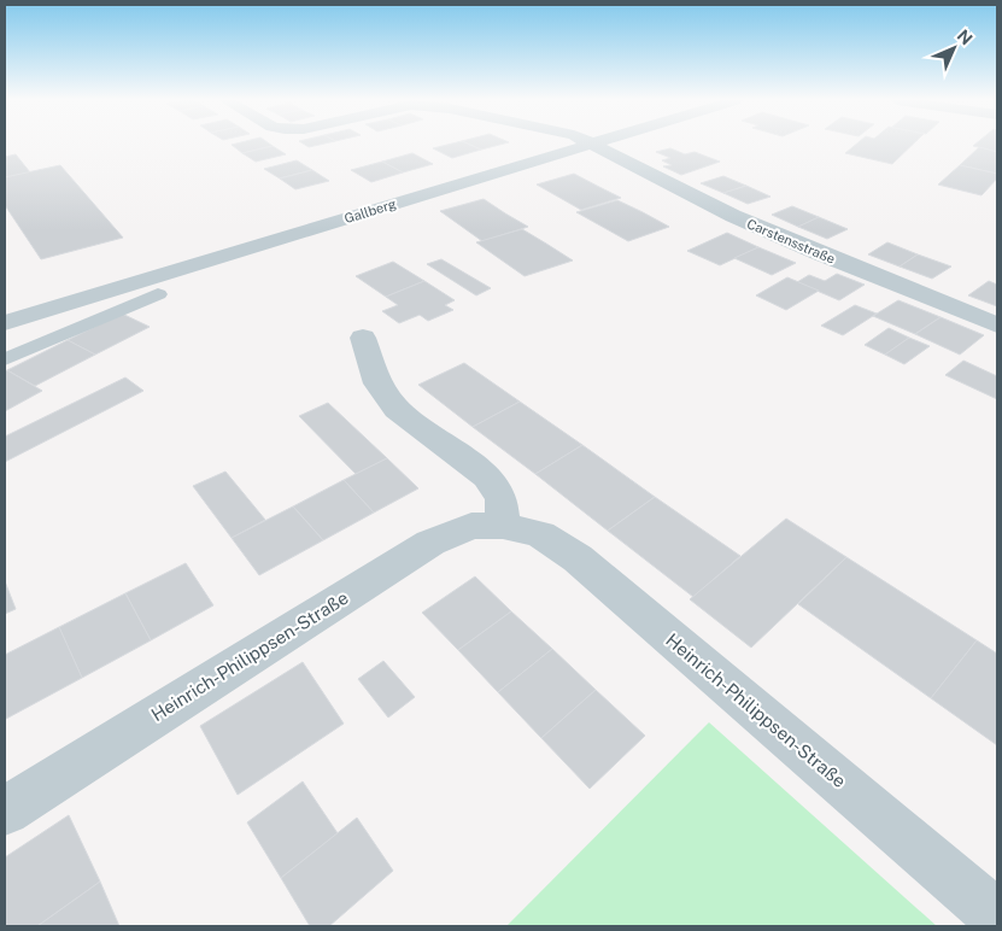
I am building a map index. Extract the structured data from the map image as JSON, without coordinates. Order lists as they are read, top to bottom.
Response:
{
  "streets": {
    "street": ["Gallberg", "Carstensstraße", "Heinrich-Philippsen-Straße"]
  },
  "crossings": [
    ["Gallberg", "Carstensstraße"]
  ],
  "north": "top right"
}
